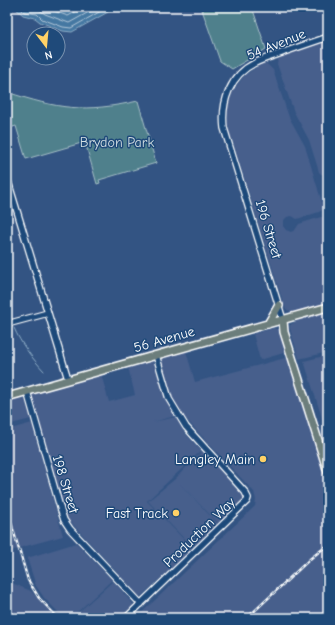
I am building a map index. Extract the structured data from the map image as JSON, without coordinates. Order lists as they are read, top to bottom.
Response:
{
  "streets": {
    "main road": ["196 Street", "56 Avenue"],
    "street": ["54 Avenue", "198 Street", "Production Way"]
  },
  "crossings": [
    ["54 Avenue", "196 Street"],
    ["196 Street", "56 Avenue"],
    ["56 Avenue", "198 Street"],
    ["56 Avenue", "Production Way"],
    ["198 Street", "Production Way"]
  ],
  "parks": ["Brydon Park"],
  "places": ["Langley Main", "Fast Track"],
  "north": "bottom"
}
